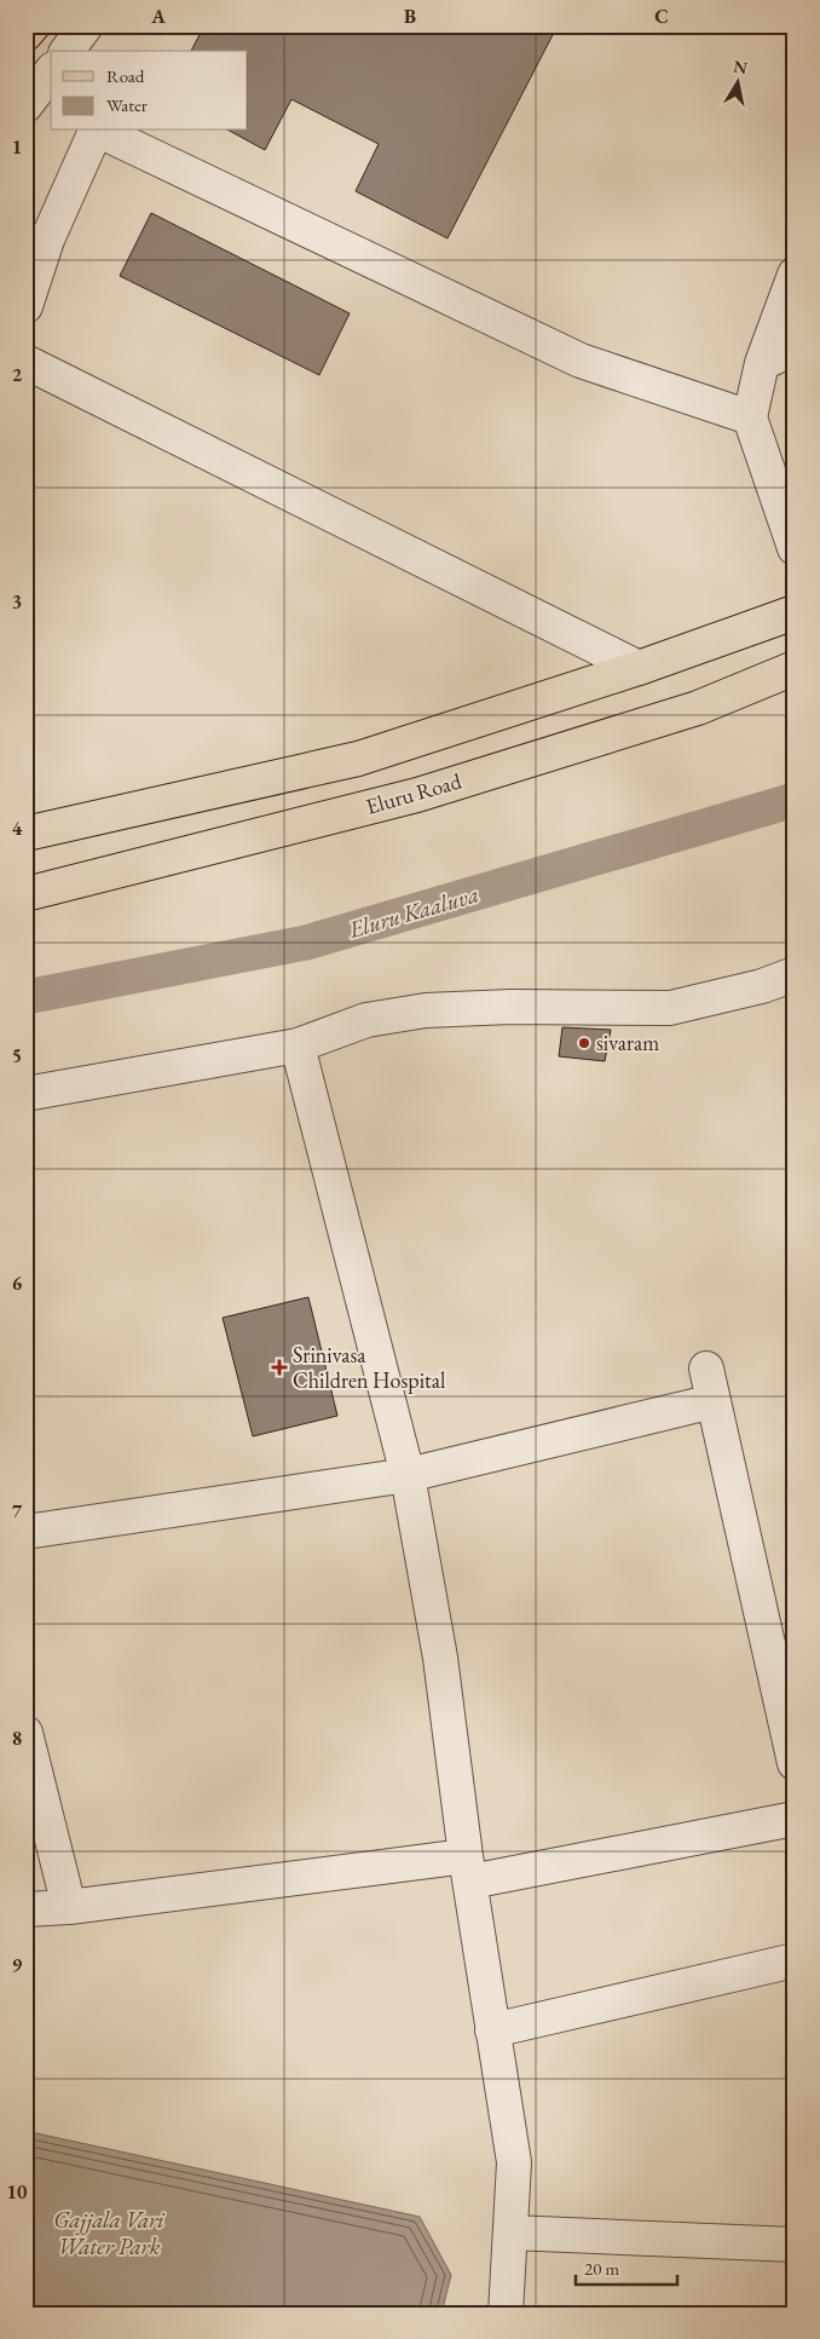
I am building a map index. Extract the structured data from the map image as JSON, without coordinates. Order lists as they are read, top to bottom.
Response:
{
  "streets": {
    "main road": ["Eluru Road"]
  },
  "water": ["Eluru Kaaluva", "Gajjala Vari Water Park"],
  "places": {
    "other": ["sivaram"],
    "health": ["Srinivasa Children Hospital"]
  },
  "legend": ["Road", "Water"],
  "scale_bar": "20 m",
  "north": "top",
  "grid": {
    "columns": ["A", "B", "C"],
    "rows": [
      "1",
      "2",
      "3",
      "4",
      "5",
      "6",
      "7",
      "8",
      "9",
      "10"
    ]
  }
}
